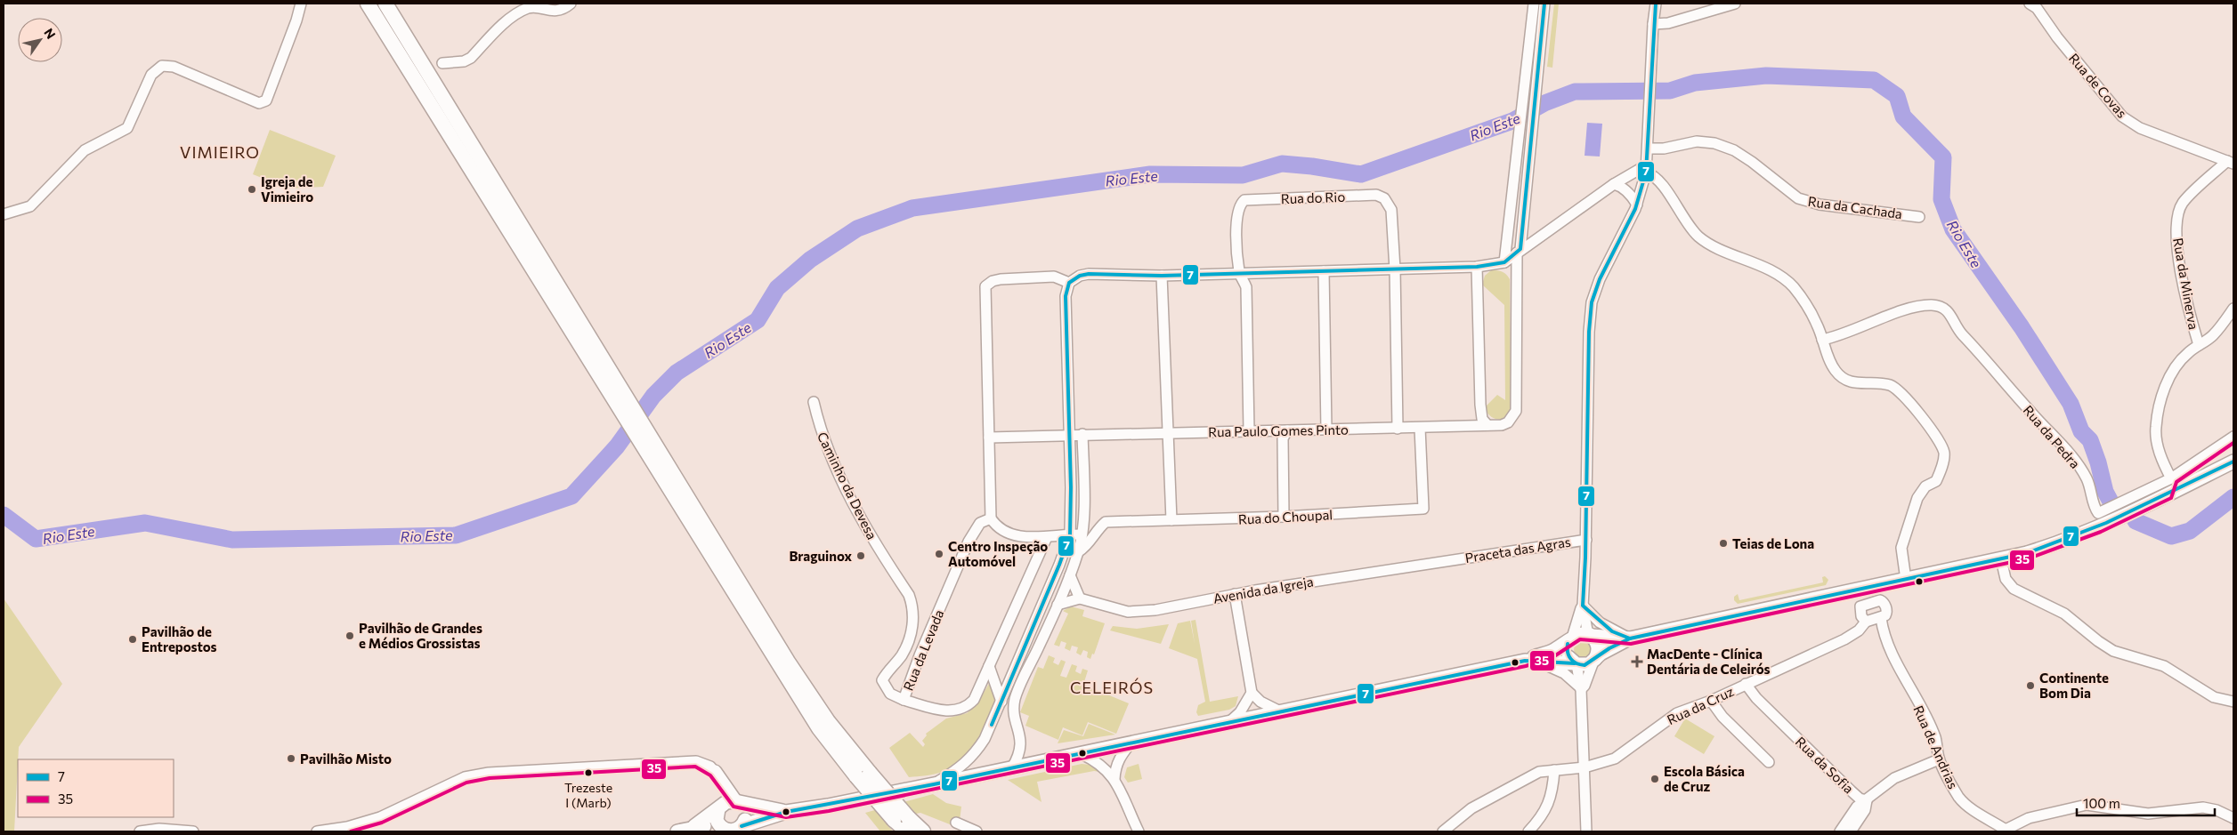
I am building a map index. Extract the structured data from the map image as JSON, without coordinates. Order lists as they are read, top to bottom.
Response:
{
  "streets": {
    "street": [
      "Rua de Covas",
      "Rua do Rio",
      "Rua da Cachada",
      "Rua da Minerva",
      "Rua Paulo Gomes Pinto",
      "Rua da Pedra",
      "Caminho da Devesa",
      "Rua do Choupal",
      "Praceta das Agras",
      "Avenida da Igreja",
      "Rua da Levada",
      "Rua da Cruz",
      "Rua de Andrias",
      "Rua da Sofia"
    ]
  },
  "crossings": [
    ["Rua de Covas", "Rua da Minerva"],
    ["Rua Paulo Gomes Pinto", "Rua do Choupal"],
    ["Caminho da Devesa", "Rua da Levada"],
    ["Praceta das Agras", "Avenida da Igreja"],
    ["Rua da Cruz", "Rua de Andrias"],
    ["Rua da Cruz", "Rua da Sofia"],
    ["Rua de Andrias", "Rua da Sofia"]
  ],
  "districts": ["VIMIEIRO", "CELEIRÓS"],
  "water": ["Rio Este"],
  "places": {
    "other": [
      "Igreja de Vimieiro",
      "Teias de Lona",
      "Centro Inspeção Automóvel",
      "Braguinox",
      "Pavilhão de Grandes e Médios Grossistas",
      "Pavilhão de Entrepostos",
      "Continente Bom Dia",
      "Pavilhão Misto",
      "Trezeste I (Marb)",
      "Escola Básica de Cruz"
    ],
    "health": ["MacDente - Clínica Dentária de Celeirós"]
  },
  "lines": ["transit line 7", "transit line 35"],
  "legend": ["7", "35"],
  "scale_bar": "100 m",
  "north": "top right"
}
